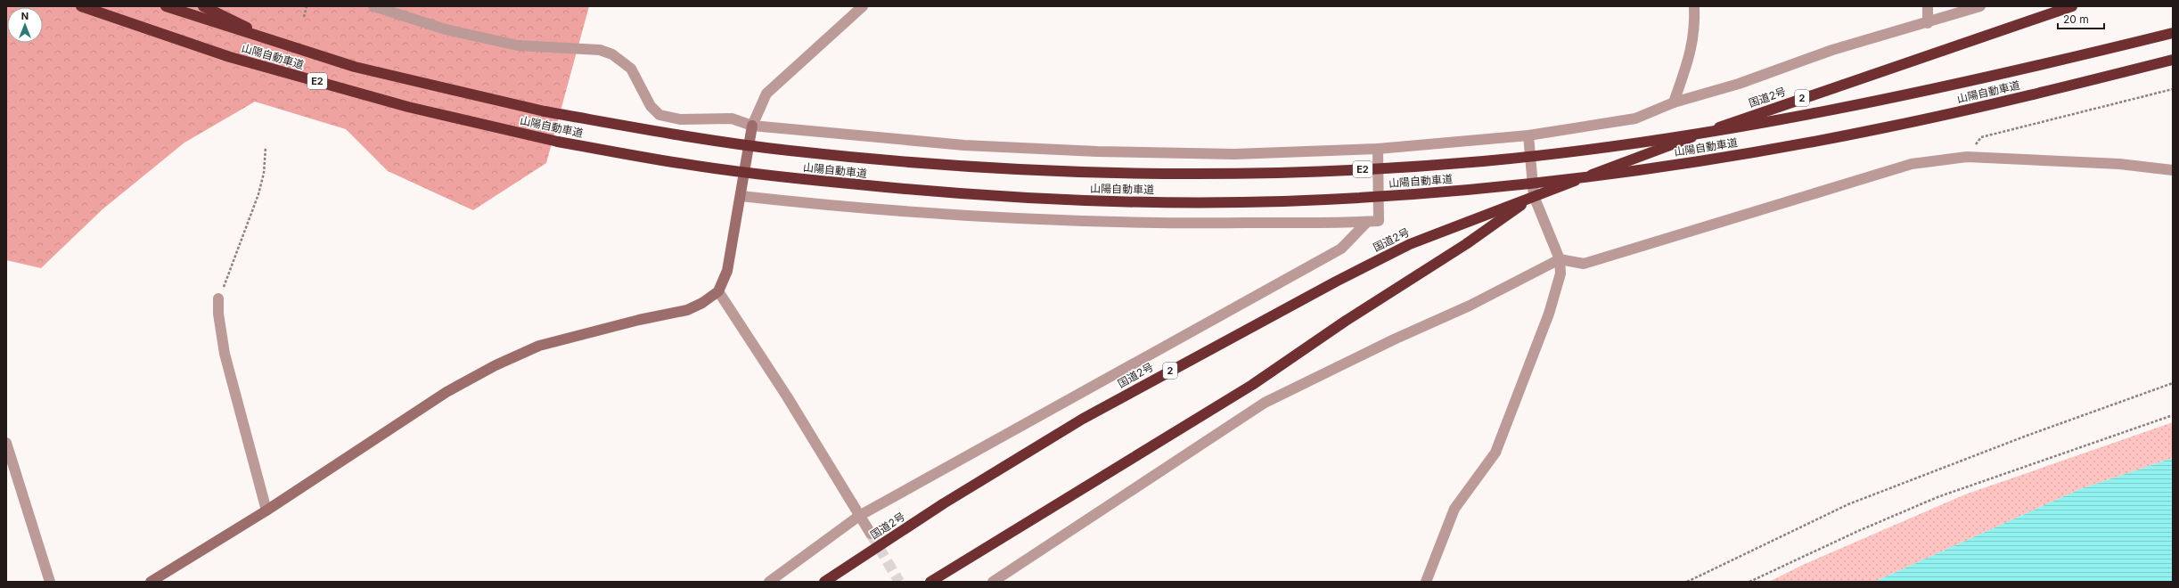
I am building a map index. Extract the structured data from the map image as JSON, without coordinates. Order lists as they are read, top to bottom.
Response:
{
  "streets": {
    "highway": [
      "山陽自動車道",
      "E2",
      "国道2号",
      "2"
    ]
  },
  "scale_bar": "20 m",
  "north": "top"
}
